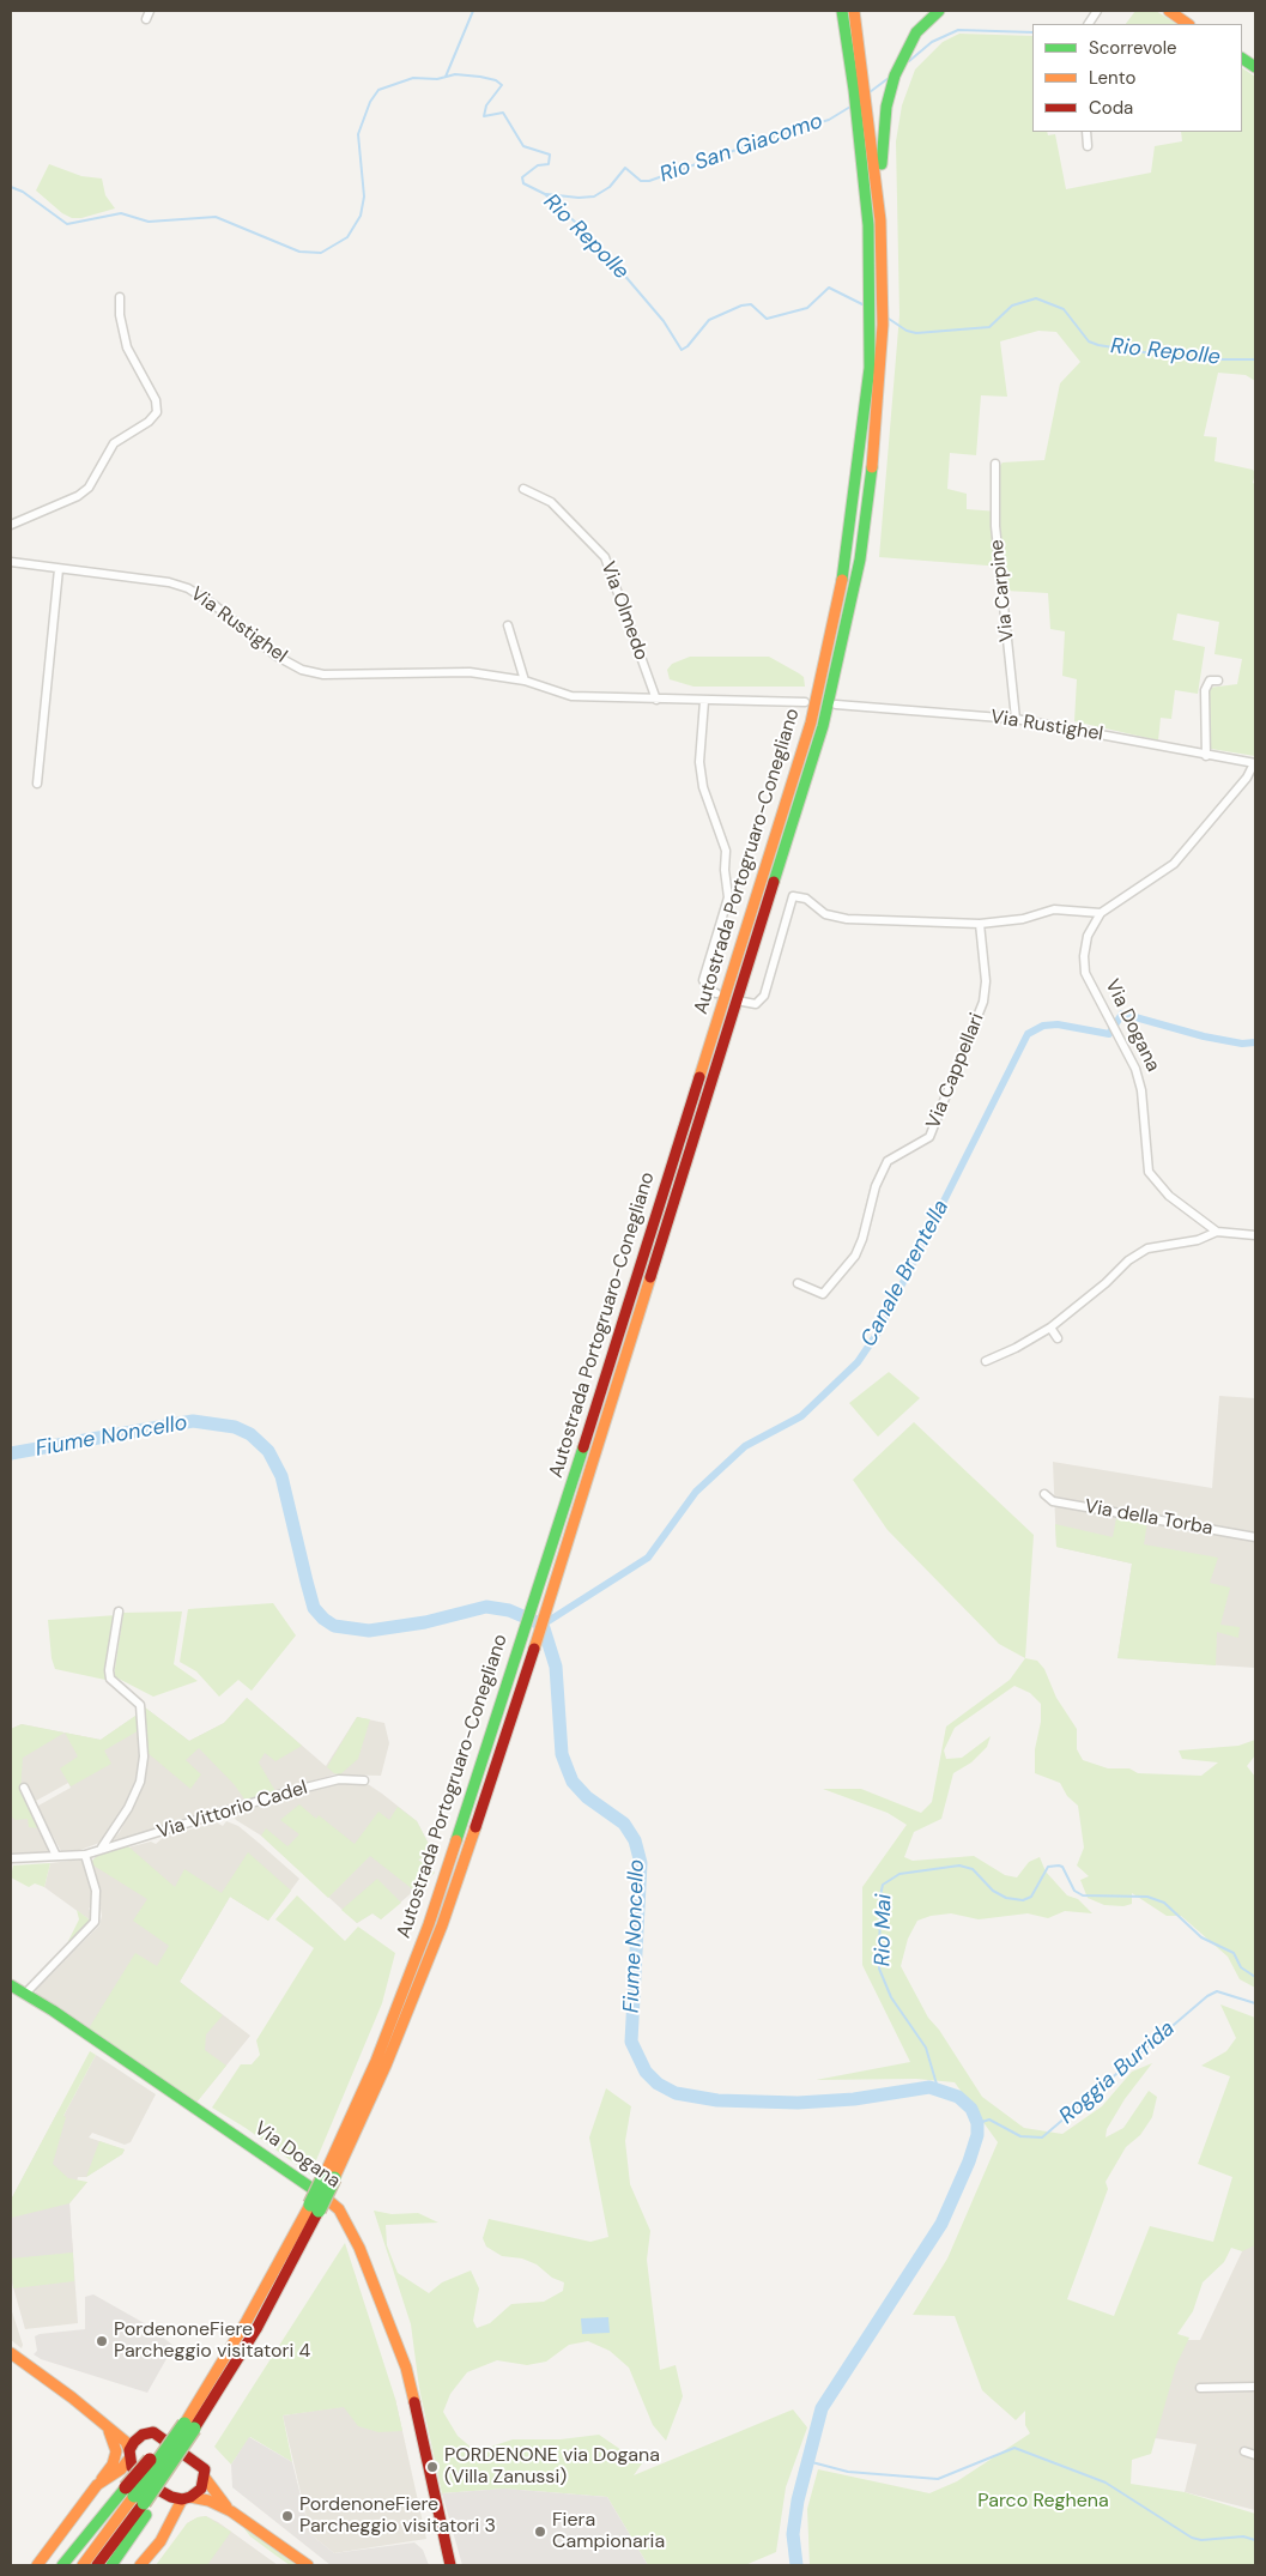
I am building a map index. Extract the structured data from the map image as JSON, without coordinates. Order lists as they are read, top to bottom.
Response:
{
  "streets": {
    "main road": ["Autostrada Portogruaro-Conegliano", "Via Dogana"],
    "street": [
      "Via Carpine",
      "Via Olmedo",
      "Via Rustighel",
      "Via Cappellari",
      "Via della Torba",
      "Via Vittorio Cadel"
    ]
  },
  "crossings": [
    ["Via Carpine", "Via Rustighel"],
    ["Via Olmedo", "Via Rustighel"]
  ],
  "water": [
    "Rio San Giacomo",
    "Rio Repolle",
    "Canale Brentella",
    "Fiume Noncello",
    "Rio Mai",
    "Roggia Burrida"
  ],
  "parks": ["Parco Reghena"],
  "places": [
    "PordenoneFiere Parcheggio visitatori 4",
    "PORDENONE via Dogana (Villa Zanussi)",
    "PordenoneFiere Parcheggio visitatori 3",
    "Fiera Campionaria"
  ],
  "legend": ["Scorrevole", "Lento", "Coda"]
}
